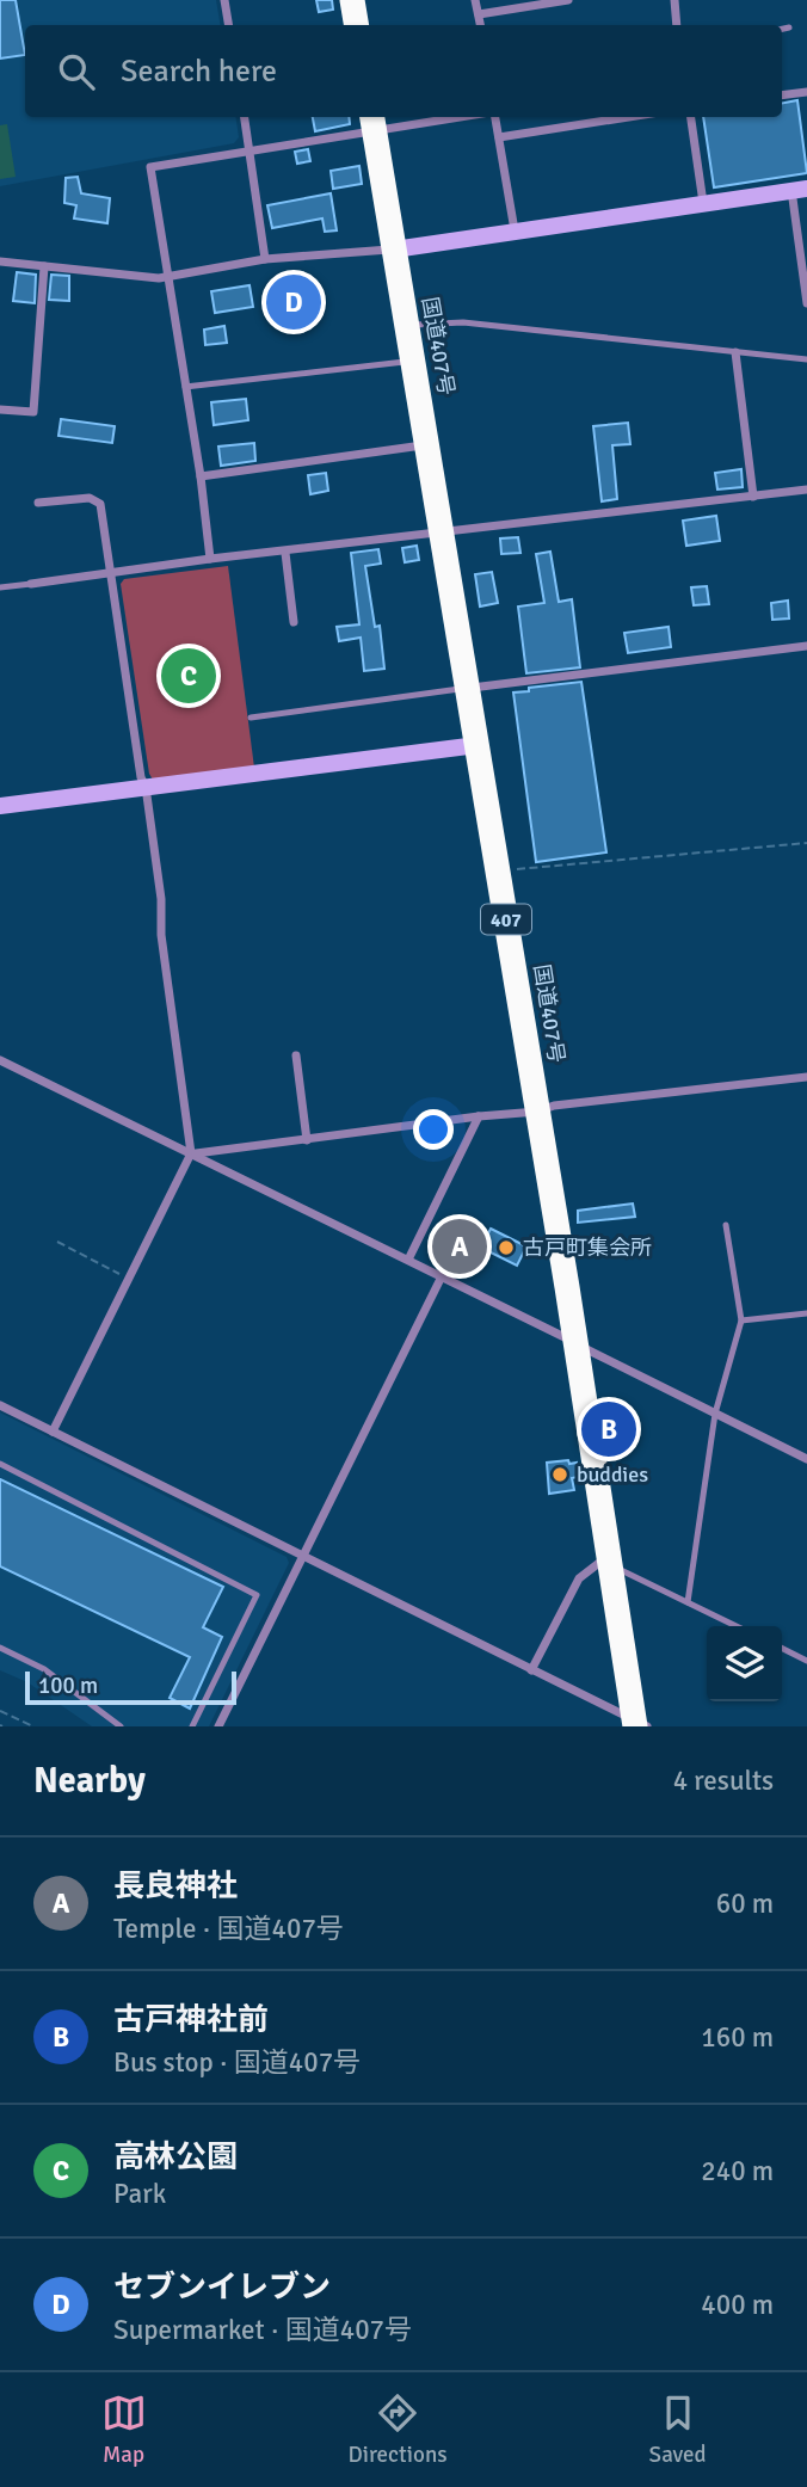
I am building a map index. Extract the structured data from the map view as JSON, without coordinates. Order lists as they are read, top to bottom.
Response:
{
  "streets": {
    "highway": ["国道407号", "407"]
  },
  "places": ["古戸町集会所", "buddies"],
  "scale_bar": "100 m",
  "page": {
    "search": "Search here",
    "pins": [
      "D",
      "C",
      "A",
      "B"
    ],
    "scale": "100 m",
    "heading": ["Nearby", "4 results"],
    "list": [
      {
        "mark": "A",
        "name": "長良神社",
        "note": "Temple · 国道407号",
        "value": "60 m"
      },
      {
        "mark": "B",
        "name": "古戸神社前",
        "note": "Bus stop · 国道407号",
        "value": "160 m"
      },
      {
        "mark": "C",
        "name": "高林公園",
        "note": "Park",
        "value": "240 m"
      },
      {
        "mark": "D",
        "name": "セブンイレブン",
        "note": "Supermarket · 国道407号",
        "value": "400 m"
      }
    ],
    "nav": ["Map", "Directions", "Saved"]
  }
}
